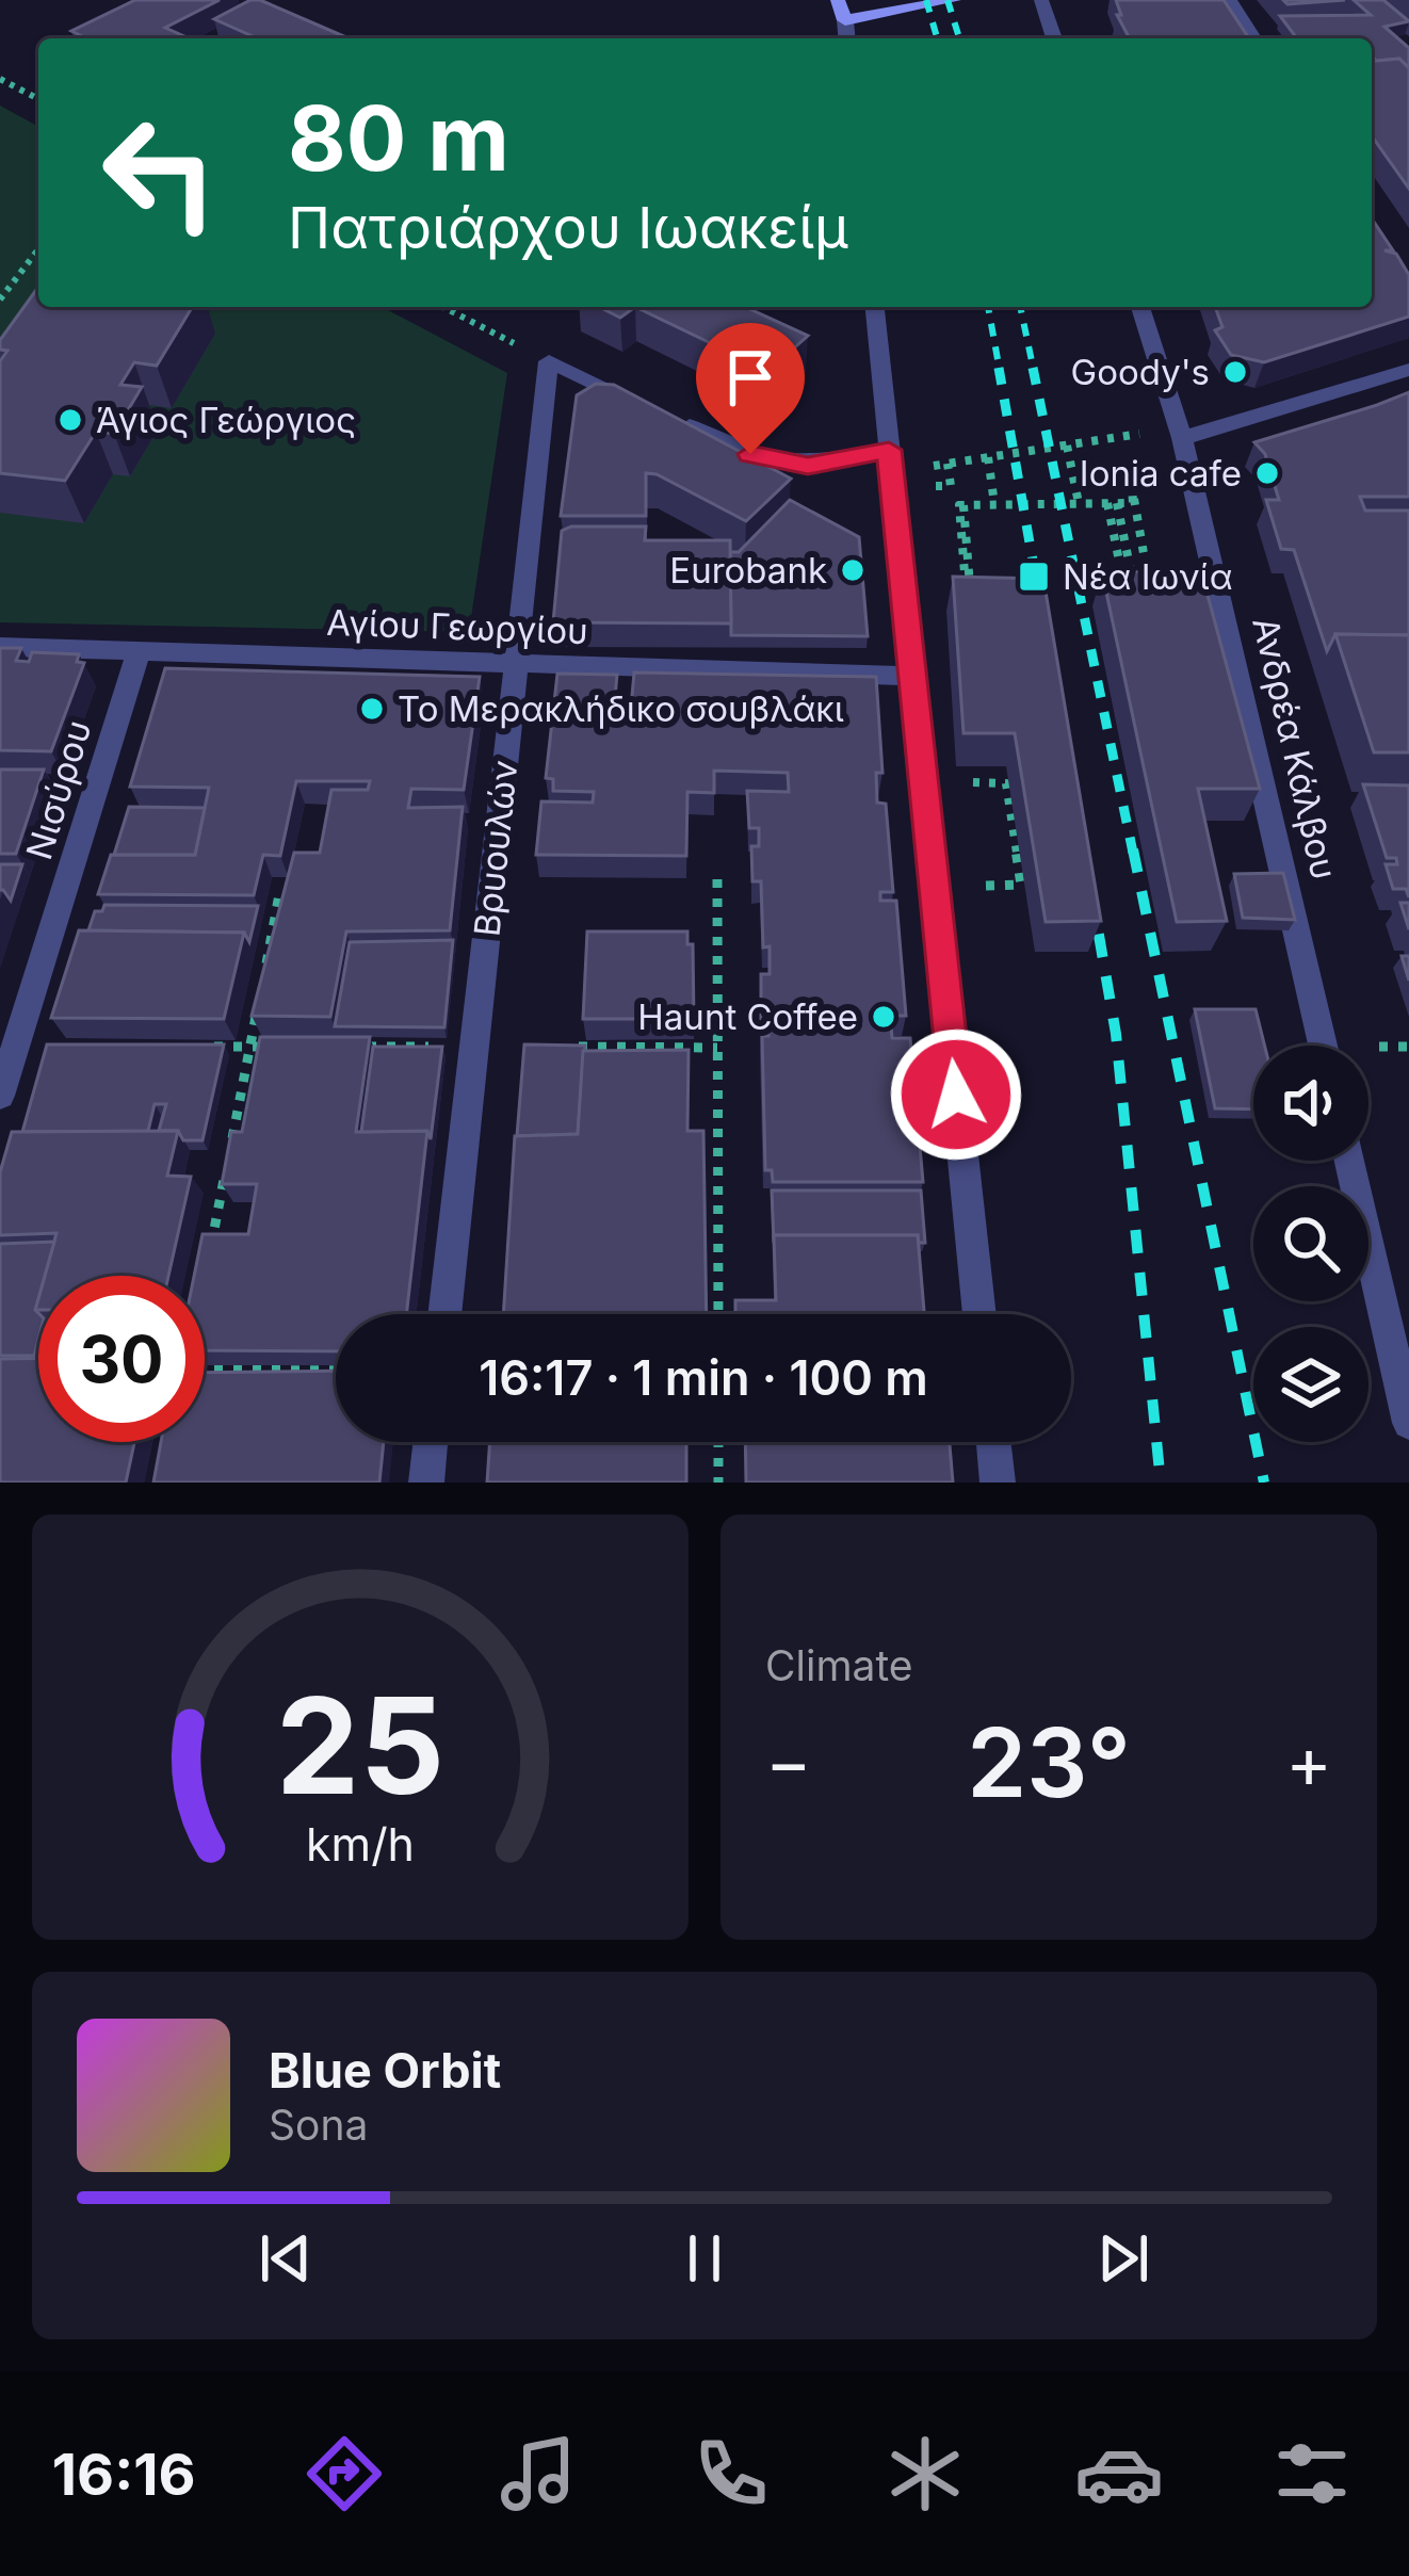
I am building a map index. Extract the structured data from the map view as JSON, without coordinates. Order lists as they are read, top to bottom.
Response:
{
  "streets": {
    "street": [
      "Αγίου Γεωργίου",
      "Ανδρέα Κάλβου",
      "Νισύρου",
      "Βρυουλών"
    ]
  },
  "crossings": [
    ["Αγίου Γεωργίου", "Νισύρου"],
    ["Αγίου Γεωργίου", "Βρυουλών"]
  ],
  "places": {
    "other": [
      "Goody's",
      "Άγιος Γεώργιος",
      "Ionia cafe",
      "Eurobank",
      "Το Μερακλήδικο σουβλάκι",
      "Haunt Coffee"
    ],
    "transit": ["Νέα Ιωνία"]
  },
  "page": {
    "turn": ["80 m", "Πατριάρχου Ιωακείμ"],
    "limit": "30",
    "trip": "16:17 · 1 min · 100 m",
    "tile": "Climate",
    "heat": ["−", "23°", "+"],
    "song": ["Blue Orbit", "Sona"],
    "tabs": "16:16",
    "gauge": ["25", "km/h"]
  }
}
